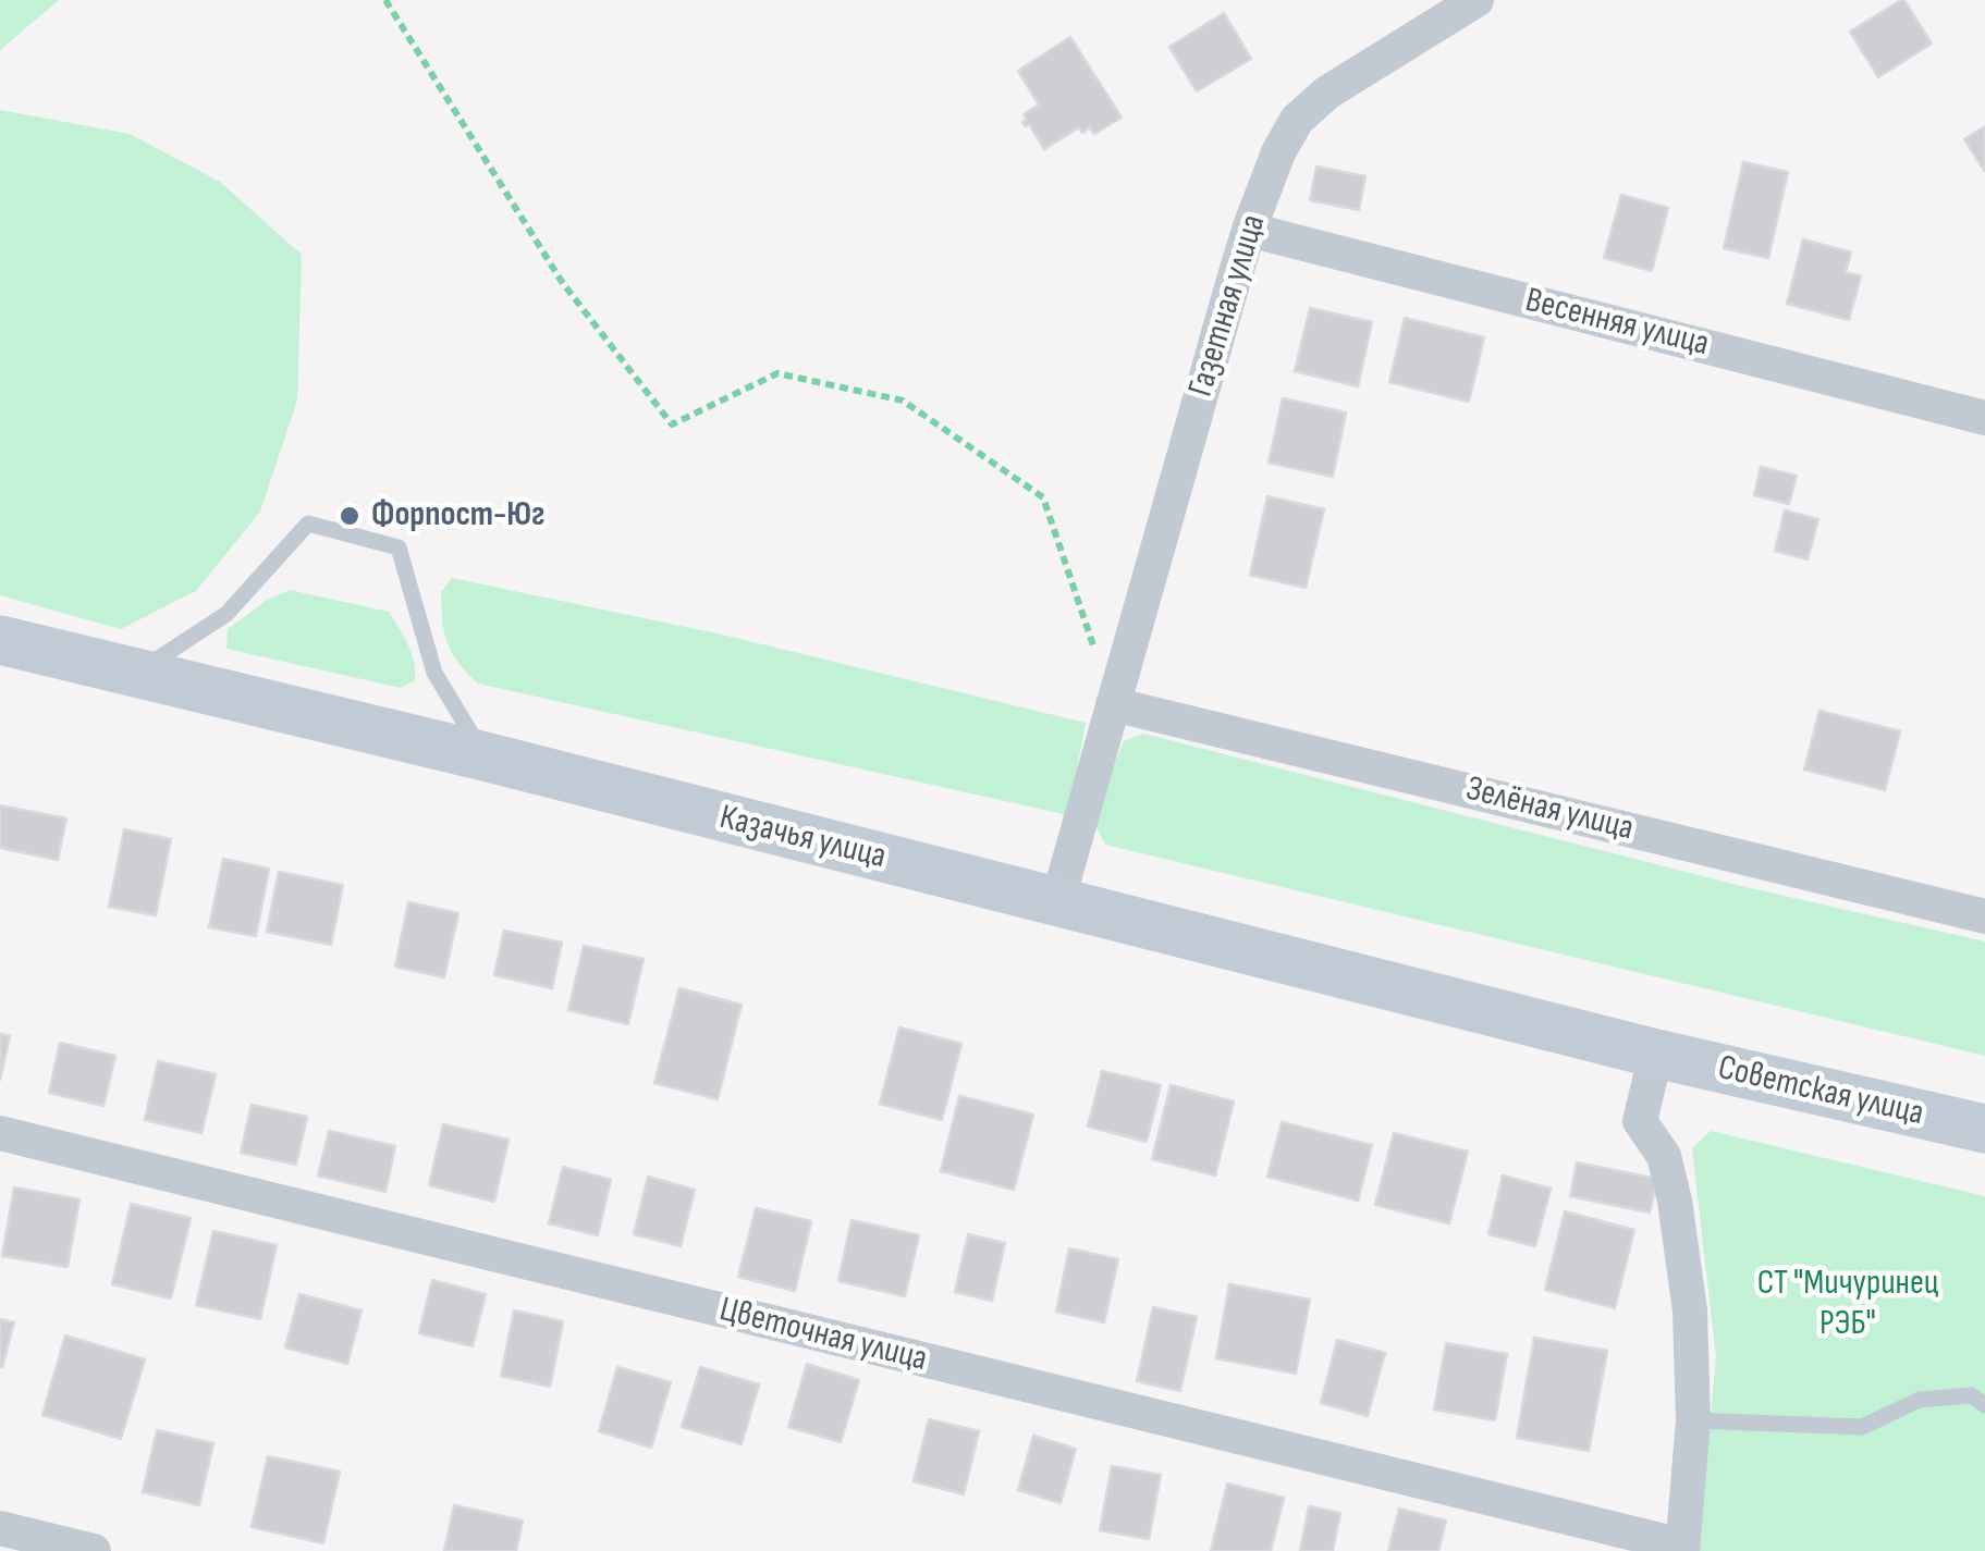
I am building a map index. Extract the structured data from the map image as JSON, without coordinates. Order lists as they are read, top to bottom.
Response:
{
  "streets": {
    "main road": ["Казачья улица", "Советская улица"],
    "street": [
      "Газетная улица",
      "Весенняя улица",
      "Зелёная улица",
      "Цветочная улица"
    ]
  },
  "crossings": [
    ["Газетная улица", "Весенняя улица"],
    ["Газетная улица", "Зелёная улица"],
    ["Газетная улица", "Казачья улица"],
    ["Казачья улица", "Советская улица"]
  ],
  "parks": ["СТ \"Мичуринец РЭБ\""],
  "places": ["Форпост-Юг"]
}
